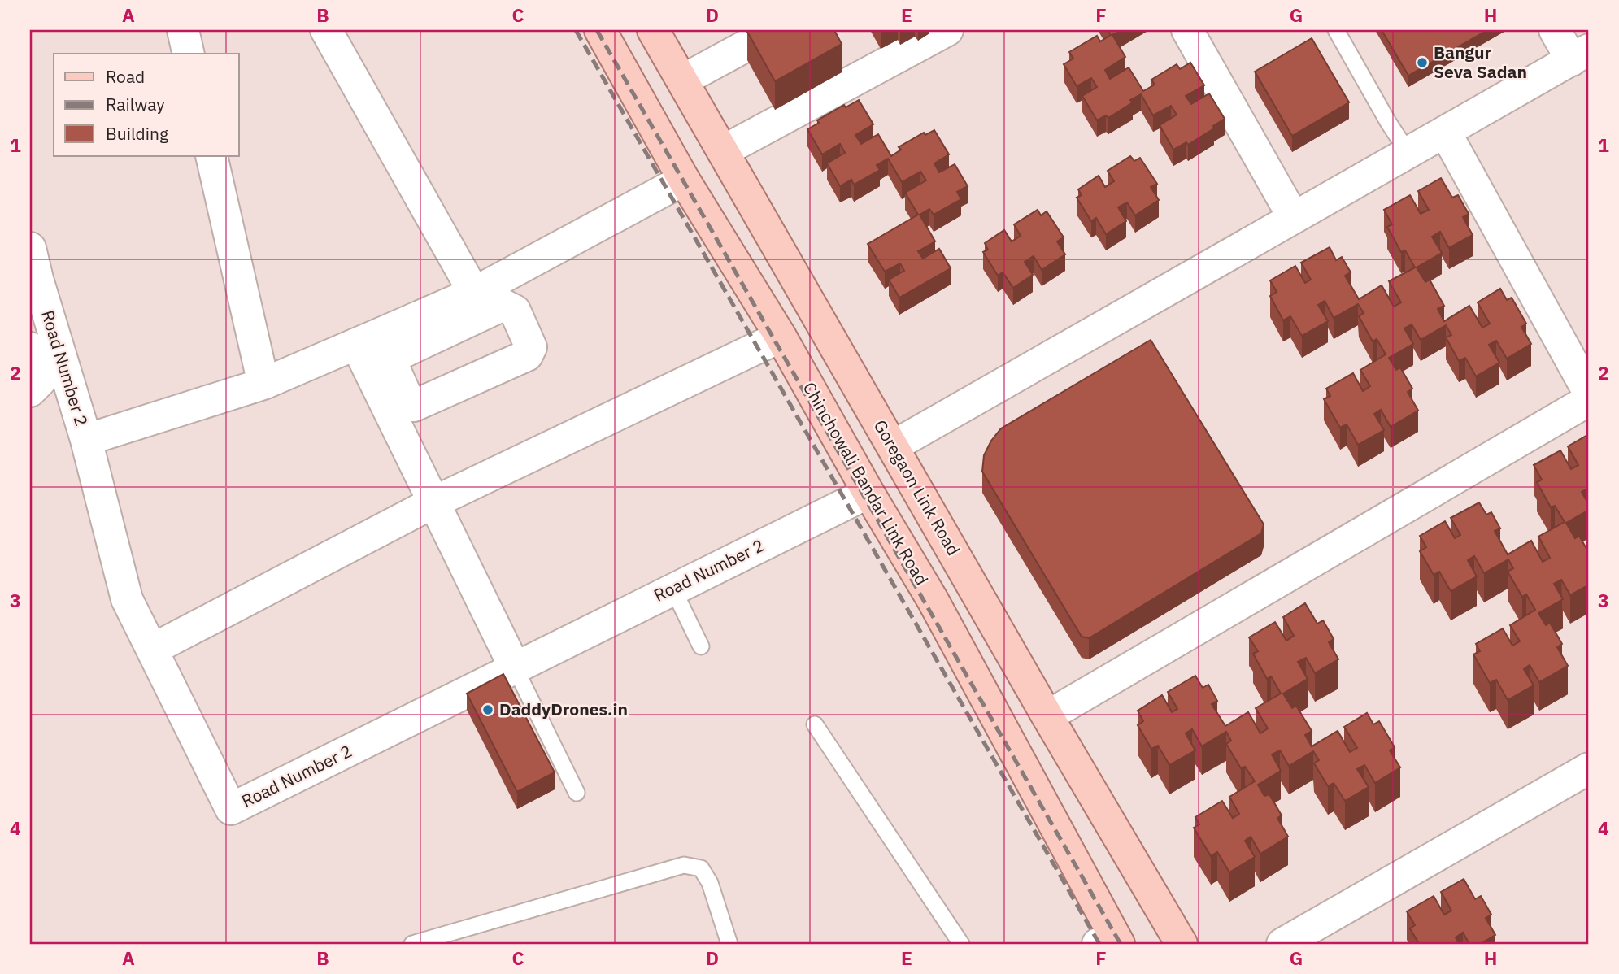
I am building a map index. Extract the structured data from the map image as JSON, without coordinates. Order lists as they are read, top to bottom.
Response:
{
  "streets": {
    "main road": ["Chinchowali Bandar Link Road", "Goregaon Link Road"],
    "street": ["Road Number 2"]
  },
  "crossings": [
    ["Road Number 2", "Chinchowali Bandar Link Road"]
  ],
  "places": ["Bangur Seva Sadan", "DaddyDrones.in"],
  "legend": ["Road", "Railway", "Building"],
  "grid": {
    "columns": [
      "A",
      "B",
      "C",
      "D",
      "E",
      "F",
      "G",
      "H"
    ],
    "rows": [
      "1",
      "2",
      "3",
      "4"
    ]
  }
}
